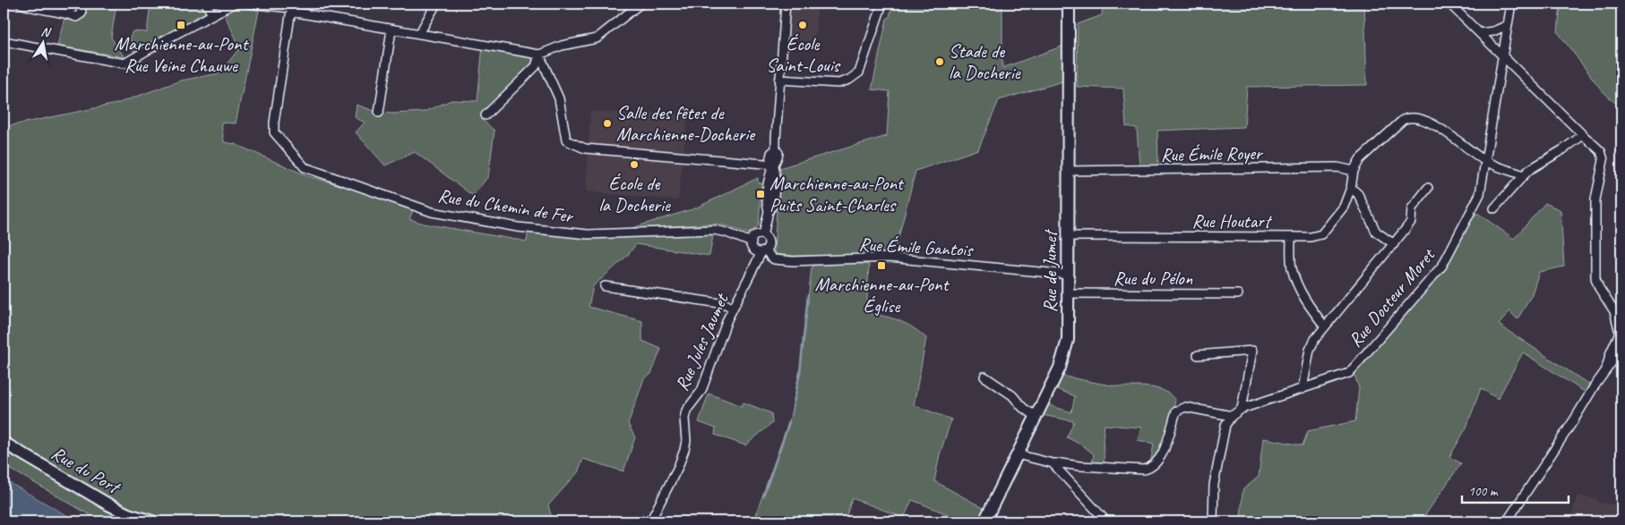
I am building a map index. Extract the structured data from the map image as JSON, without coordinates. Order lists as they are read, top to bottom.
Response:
{
  "streets": {
    "street": [
      "Rue Émile Royer",
      "Rue du Chemin de Fer",
      "Rue Houtart",
      "Rue Émile Gantois",
      "Rue de Jumet",
      "Rue du Pélon",
      "Rue Docteur Moret",
      "Rue Jules Jaumet",
      "Rue du Port"
    ]
  },
  "crossings": [
    ["Rue Émile Royer", "Rue Houtart"],
    ["Rue Émile Royer", "Rue de Jumet"],
    ["Rue du Chemin de Fer", "Rue Émile Gantois"],
    ["Rue du Chemin de Fer", "Rue Jules Jaumet"],
    ["Rue Houtart", "Rue de Jumet"],
    ["Rue Émile Gantois", "Rue de Jumet"],
    ["Rue Émile Gantois", "Rue Jules Jaumet"],
    ["Rue de Jumet", "Rue du Pélon"]
  ],
  "places": {
    "transit": ["Marchienne-au-Pont Rue Veine Chauwe", "Marchienne-au-Pont Puits Saint-Charles", "Marchienne-au-Pont Église"],
    "other": [
      "École Saint-Louis",
      "Stade de la Docherie",
      "Salle des fêtes de Marchienne-Docherie",
      "École de la Docherie"
    ]
  },
  "scale_bar": "100 m",
  "north": "top"
}
